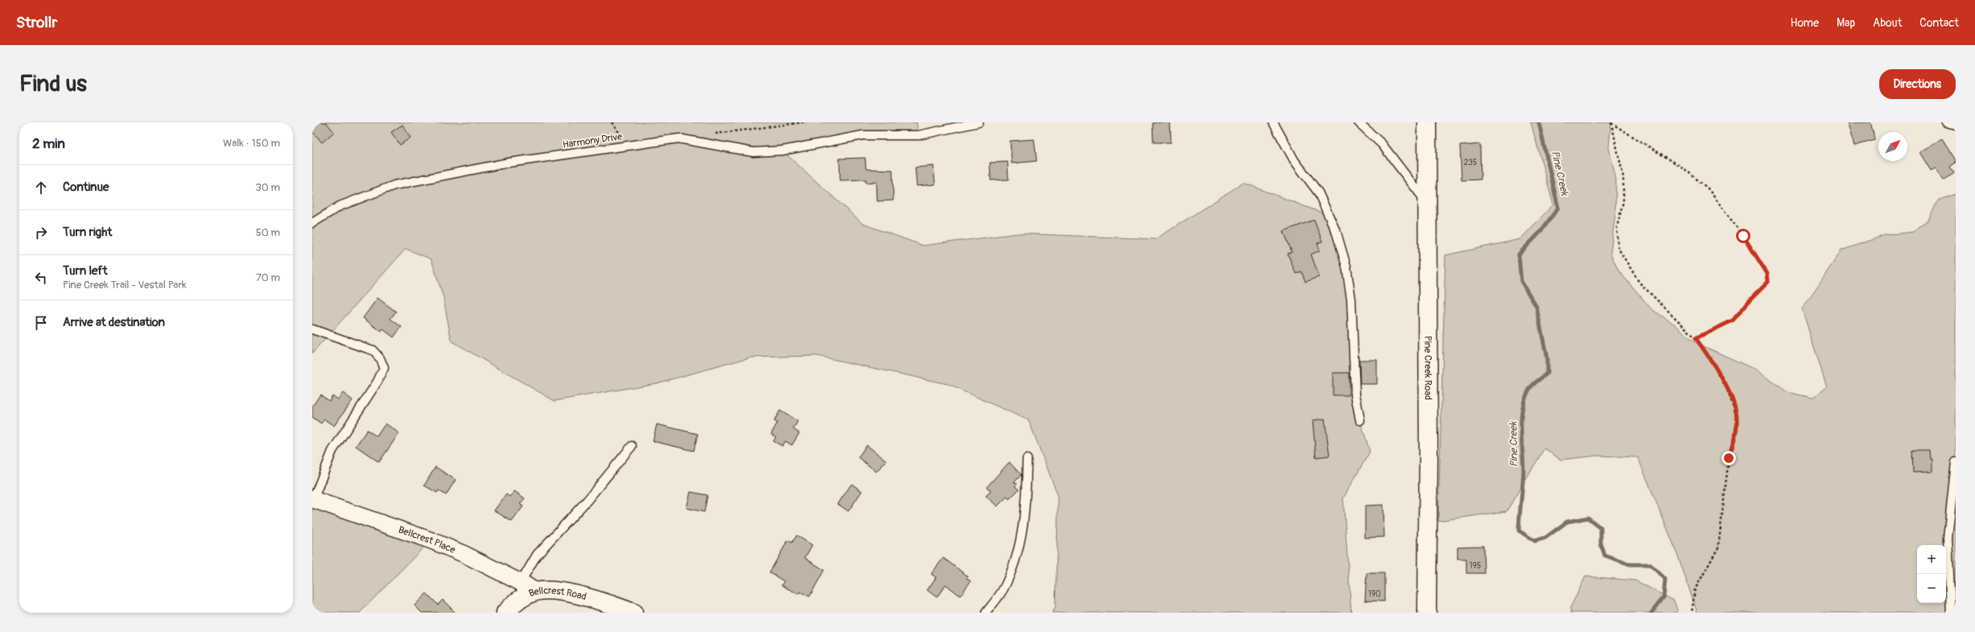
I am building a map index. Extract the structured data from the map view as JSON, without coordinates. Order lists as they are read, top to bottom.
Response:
{
  "streets": {
    "street": ["Pine Creek Road", "Bellcrest Place", "Bellcrest Road"],
    "lane": ["Harmony Drive"]
  },
  "crossings": [
    ["Bellcrest Place", "Bellcrest Road"]
  ],
  "water": ["Pine Creek"],
  "house_numbers": ["235", "195", "190"],
  "north": "top right",
  "page": {
    "header": "Strollr",
    "nav": [
      "Home",
      "Map",
      "About",
      "Contact"
    ],
    "buttons": "Directions",
    "title": "Find us",
    "heading": ["2 min", "Walk · 150 m"],
    "list": [
      ["Continue", "30 m"],
      ["Turn right", "50 m"],
      ["Turn left", "Pine Creek Trail - Vestal Park", "70 m"],
      "Arrive at destination"
    ],
    "map_buttons": ["+", "−"]
  }
}
